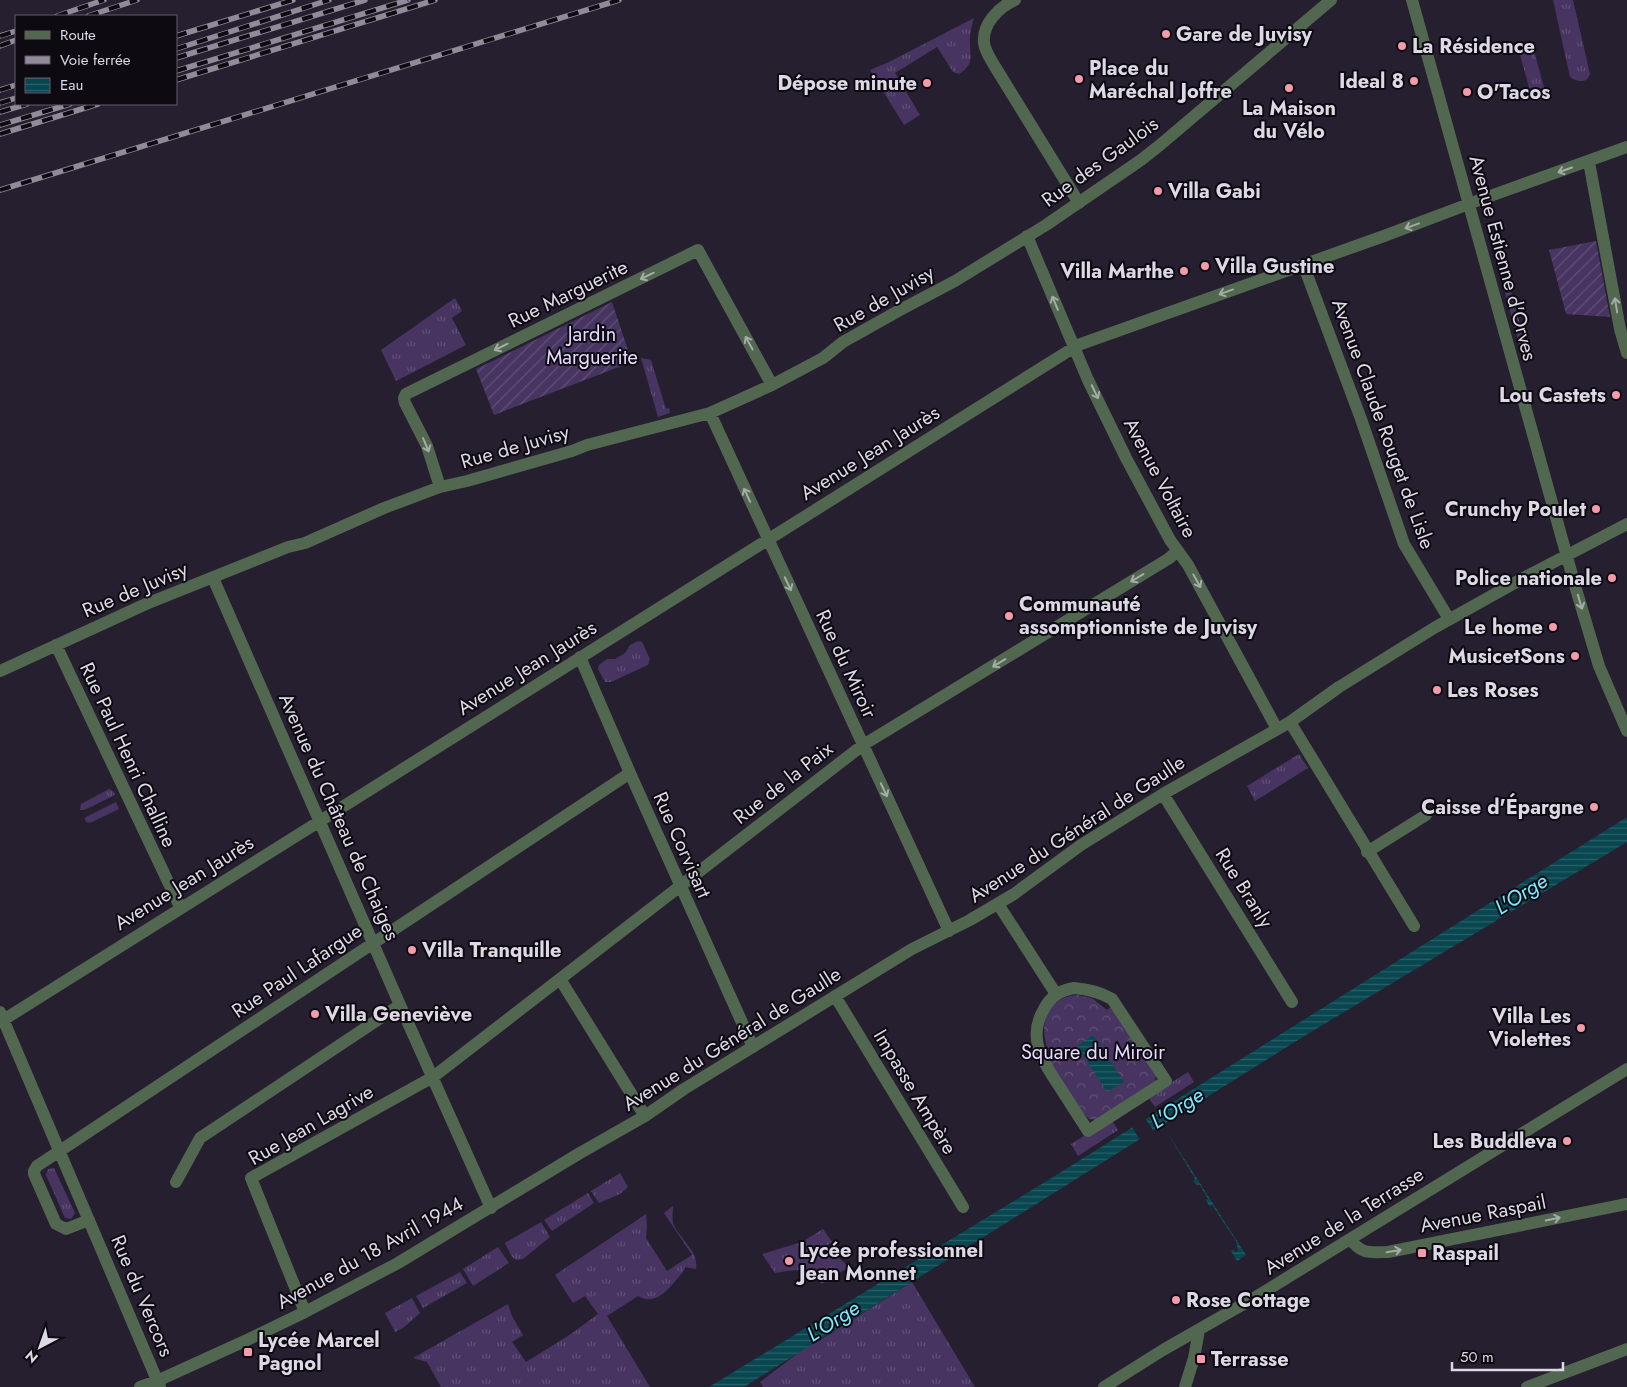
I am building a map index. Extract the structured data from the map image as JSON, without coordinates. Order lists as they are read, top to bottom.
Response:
{
  "streets": {
    "street": [
      "Rue des Gaulois",
      "Avenue Estienne d'Orves",
      "Rue Marguerite",
      "Rue de Juvisy",
      "Avenue Claude Rouget de Lisle",
      "Avenue Jean Jaurès",
      "Avenue Voltaire",
      "Rue du Miroir",
      "Rue Paul Henri Challine",
      "Rue de la Paix",
      "Avenue du Château de Chaiges",
      "Avenue du Général de Gaulle",
      "Rue Corvisart",
      "Rue Branly",
      "Rue Paul Lafargue",
      "Impasse Ampère",
      "Rue Jean Lagrive",
      "Avenue Raspail",
      "Avenue de la Terrasse",
      "Avenue du 18 Avril 1944",
      "Rue du Vercors"
    ]
  },
  "crossings": [
    ["Rue des Gaulois", "Rue de Juvisy"],
    ["Rue des Gaulois", "Avenue Voltaire"],
    ["Avenue Estienne d'Orves", "Avenue Jean Jaurès"],
    ["Avenue Estienne d'Orves", "Avenue du Général de Gaulle"],
    ["Rue Marguerite", "Rue de Juvisy"],
    ["Rue de Juvisy", "Avenue Voltaire"],
    ["Rue de Juvisy", "Rue du Miroir"],
    ["Rue de Juvisy", "Rue Paul Henri Challine"],
    ["Rue de Juvisy", "Avenue du Château de Chaiges"],
    ["Avenue Claude Rouget de Lisle", "Avenue Jean Jaurès"],
    ["Avenue Claude Rouget de Lisle", "Avenue du Général de Gaulle"],
    ["Avenue Jean Jaurès", "Avenue Voltaire"],
    ["Avenue Jean Jaurès", "Rue du Miroir"],
    ["Avenue Jean Jaurès", "Rue Paul Henri Challine"],
    ["Avenue Jean Jaurès", "Avenue du Château de Chaiges"],
    ["Avenue Jean Jaurès", "Rue Corvisart"],
    ["Avenue Jean Jaurès", "Rue du Vercors"],
    ["Avenue Voltaire", "Rue de la Paix"],
    ["Avenue Voltaire", "Avenue du Général de Gaulle"],
    ["Rue du Miroir", "Rue de la Paix"],
    ["Rue du Miroir", "Avenue du Général de Gaulle"],
    ["Rue de la Paix", "Avenue du Château de Chaiges"],
    ["Rue de la Paix", "Rue Corvisart"],
    ["Rue de la Paix", "Rue Jean Lagrive"],
    ["Avenue du Château de Chaiges", "Rue Paul Lafargue"],
    ["Avenue du Château de Chaiges", "Rue Jean Lagrive"],
    ["Avenue du Château de Chaiges", "Avenue du 18 Avril 1944"],
    ["Avenue du Général de Gaulle", "Rue Corvisart"],
    ["Avenue du Général de Gaulle", "Rue Branly"],
    ["Avenue du Général de Gaulle", "Impasse Ampère"],
    ["Avenue du Général de Gaulle", "Avenue du 18 Avril 1944"],
    ["Rue Corvisart", "Rue Paul Lafargue"],
    ["Rue Paul Lafargue", "Rue du Vercors"],
    ["Rue Jean Lagrive", "Avenue du 18 Avril 1944"],
    ["Avenue Raspail", "Avenue de la Terrasse"],
    ["Avenue du 18 Avril 1944", "Rue du Vercors"]
  ],
  "one_way": ["Rue de la Paix", "Avenue Raspail"],
  "water": ["L'Orge"],
  "parks": ["Jardin Marguerite", "Square du Miroir"],
  "places": {
    "other": [
      "Gare de Juvisy",
      "La Résidence",
      "Place du Maréchal Joffre",
      "Ideal 8",
      "Dépose minute",
      "La Maison du Vélo",
      "O'Tacos",
      "Villa Gabi",
      "Villa Gustine",
      "Villa Marthe",
      "Lou Castets",
      "Crunchy Poulet",
      "Police nationale",
      "Communauté assomptionniste de Juvisy",
      "Le home",
      "MusicetSons",
      "Les Roses",
      "Caisse d'Épargne",
      "Villa Tranquille",
      "Villa Geneviève",
      "Villa Les Violettes",
      "Les Buddleva",
      "Lycée professionnel Jean Monnet",
      "Rose Cottage"
    ],
    "transit": ["Raspail", "Lycée Marcel Pagnol", "Terrasse"]
  },
  "legend": ["Route", "Voie ferrée", "Eau"],
  "scale_bar": "50 m",
  "north": "bottom left"
}
